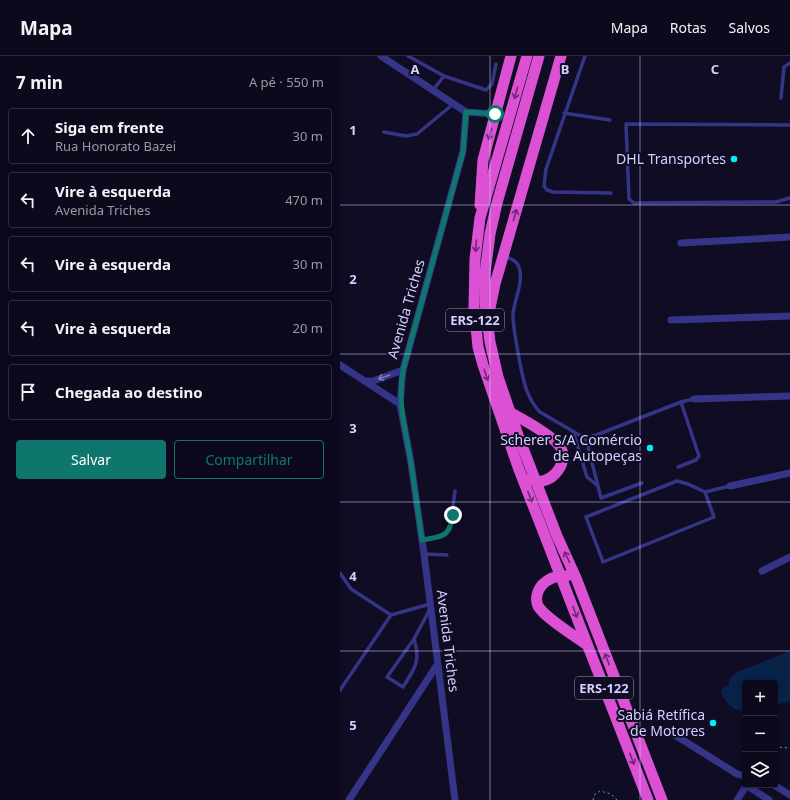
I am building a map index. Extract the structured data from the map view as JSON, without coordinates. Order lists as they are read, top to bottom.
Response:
{
  "streets": {
    "highway": ["ERS-122"],
    "street": ["Avenida Triches"]
  },
  "places": ["DHL Transportes", "Scherer S/A Comércio de Autopeças", "Sabiá Retífica de Motores"],
  "page": {
    "header": "Mapa",
    "nav": ["Mapa", "Rotas", "Salvos"],
    "heading": ["7 min", "A pé · 550 m"],
    "list": [
      ["Siga em frente", "Rua Honorato Bazei", "30 m"],
      ["Vire à esquerda", "Avenida Triches", "470 m"],
      ["Vire à esquerda", "30 m"],
      ["Vire à esquerda", "20 m"],
      "Chegada ao destino"
    ],
    "buttons": ["Salvar", "Compartilhar"],
    "map_buttons": ["+", "−"]
  },
  "grid": {
    "columns": ["A", "B", "C"],
    "rows": [
      "1",
      "2",
      "3",
      "4",
      "5"
    ]
  }
}
